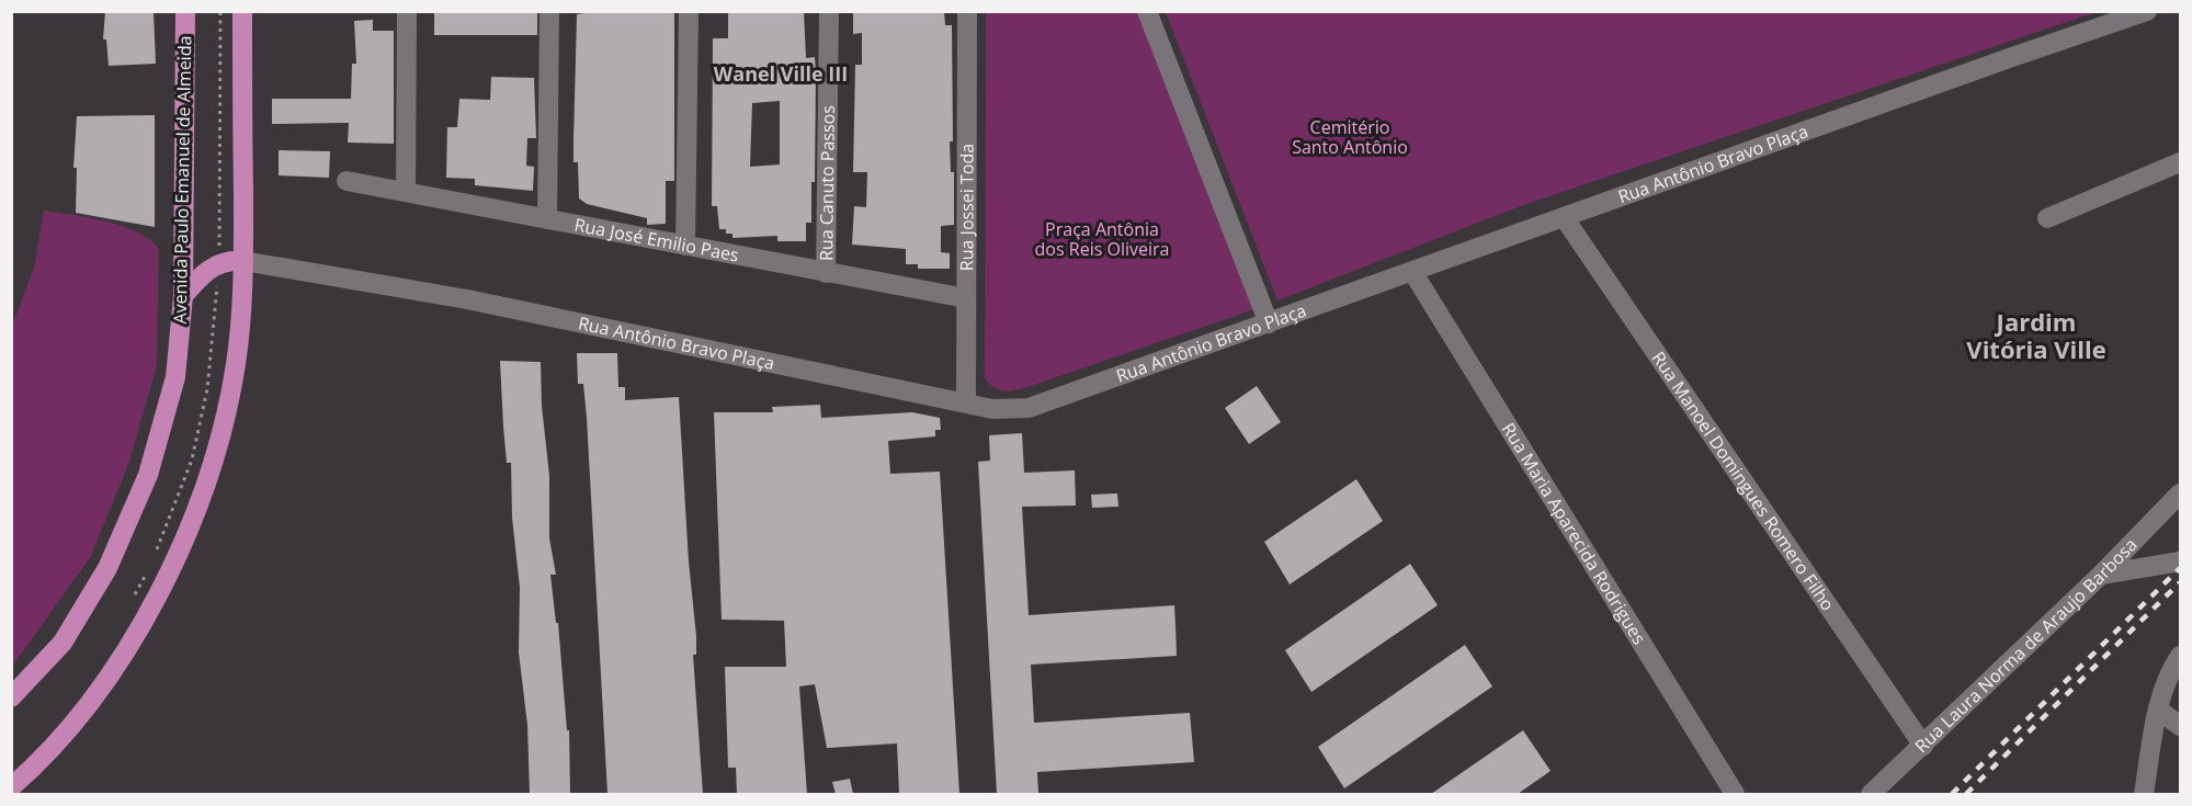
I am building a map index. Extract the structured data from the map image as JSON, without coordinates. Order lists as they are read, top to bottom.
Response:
{
  "streets": {
    "main road": ["Avenida Paulo Emanuel de Almeida"],
    "street": [
      "Rua Antônio Bravo Plaça",
      "Rua Canuto Passos",
      "Rua Jossei Toda",
      "Rua José Emilio Paes",
      "Rua Manoel Domingues Romero Filho",
      "Rua Maria Aparecida Rodrigues",
      "Rua Laura Norma de Araujo Barbosa"
    ]
  },
  "crossings": [
    ["Rua Antônio Bravo Plaça", "Rua Jossei Toda"],
    ["Rua Antônio Bravo Plaça", "Rua Manoel Domingues Romero Filho"],
    ["Rua Antônio Bravo Plaça", "Rua Maria Aparecida Rodrigues"],
    ["Rua Canuto Passos", "Rua José Emilio Paes"],
    ["Rua Jossei Toda", "Rua José Emilio Paes"],
    ["Rua Manoel Domingues Romero Filho", "Rua Laura Norma de Araujo Barbosa"]
  ],
  "districts": ["Wanel Ville III", "Jardim Vitória Ville"],
  "parks": ["Cemitério Santo Antônio", "Praça Antônia dos Reis Oliveira"]
}
